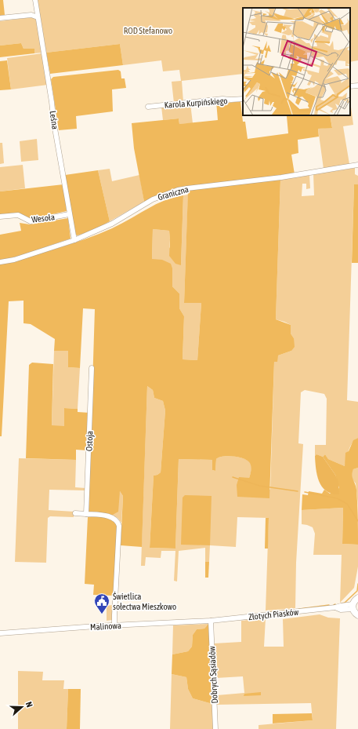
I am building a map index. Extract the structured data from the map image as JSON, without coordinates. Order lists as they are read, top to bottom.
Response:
{
  "streets": {
    "street": [
      "Karola Kurpińskiego",
      "Leśna",
      "Graniczna",
      "Wesoła",
      "Ostoja",
      "Złotych Piasków",
      "Malinowa",
      "Dobrych Sąsiadów"
    ]
  },
  "crossings": [
    ["Leśna", "Graniczna"],
    ["Leśna", "Wesoła"],
    ["Złotych Piasków", "Malinowa"],
    ["Złotych Piasków", "Dobrych Sąsiadów"],
    ["Malinowa", "Dobrych Sąsiadów"]
  ],
  "parks": ["ROD Stefanowo"],
  "places": {
    "public building": ["Świetlica sołectwa Mieszkowo"]
  },
  "north": "right"
}
